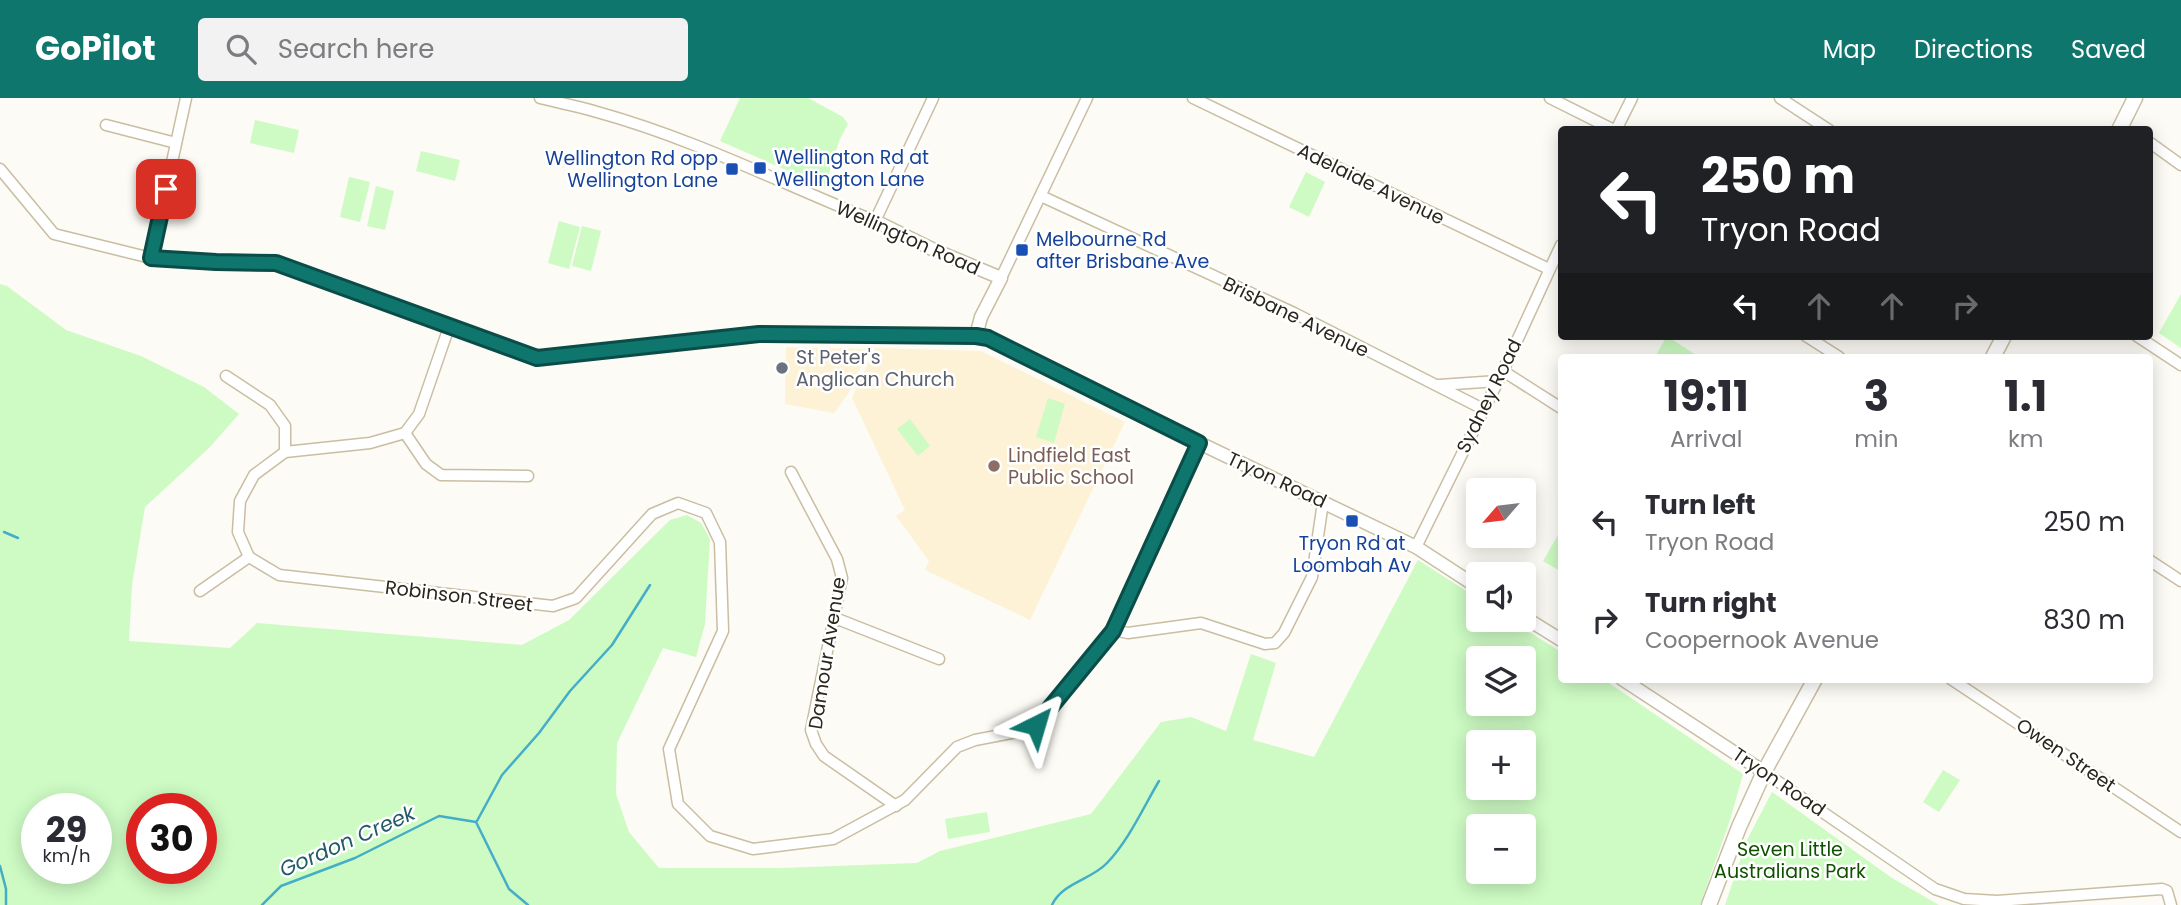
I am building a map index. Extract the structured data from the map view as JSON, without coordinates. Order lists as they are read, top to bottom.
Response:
{
  "streets": {
    "street": [
      "Adelaide Avenue",
      "Wellington Road",
      "Brisbane Avenue",
      "Sydney Road",
      "Tryon Road",
      "Robinson Street",
      "Damour Avenue",
      "Owen Street"
    ]
  },
  "crossings": [
    ["Adelaide Avenue", "Sydney Road"],
    ["Brisbane Avenue", "Sydney Road"],
    ["Sydney Road", "Tryon Road"],
    ["Tryon Road", "Robinson Street"],
    ["Robinson Street", "Damour Avenue"]
  ],
  "water": ["Gordon Creek"],
  "parks": ["Seven Little Australians Park"],
  "places": {
    "transit": [
      "Wellington Rd at Wellington Lane",
      "Wellington Rd opp Wellington Lane",
      "Melbourne Rd after Brisbane Ave",
      "Tryon Rd at Loombah Av"
    ],
    "other": ["St Peter's Anglican Church", "Lindfield East Public School"]
  },
  "north": "bottom left",
  "page": {
    "header": "GoPilot",
    "search": "Search here",
    "nav": ["Map", "Directions", "Saved"],
    "turn": ["250 m", "Tryon Road"],
    "eta": [
      "19:11",
      "Arrival",
      "3",
      "min",
      "1.1",
      "km"
    ],
    "list": [
      {
        "name": "Turn left",
        "note": "Tryon Road",
        "value": "250 m"
      },
      {
        "name": "Turn right",
        "note": "Coopernook Avenue",
        "value": "830 m"
      }
    ],
    "map_buttons": ["+", "−"],
    "speed": "29 km/h",
    "limit": "30"
  }
}
